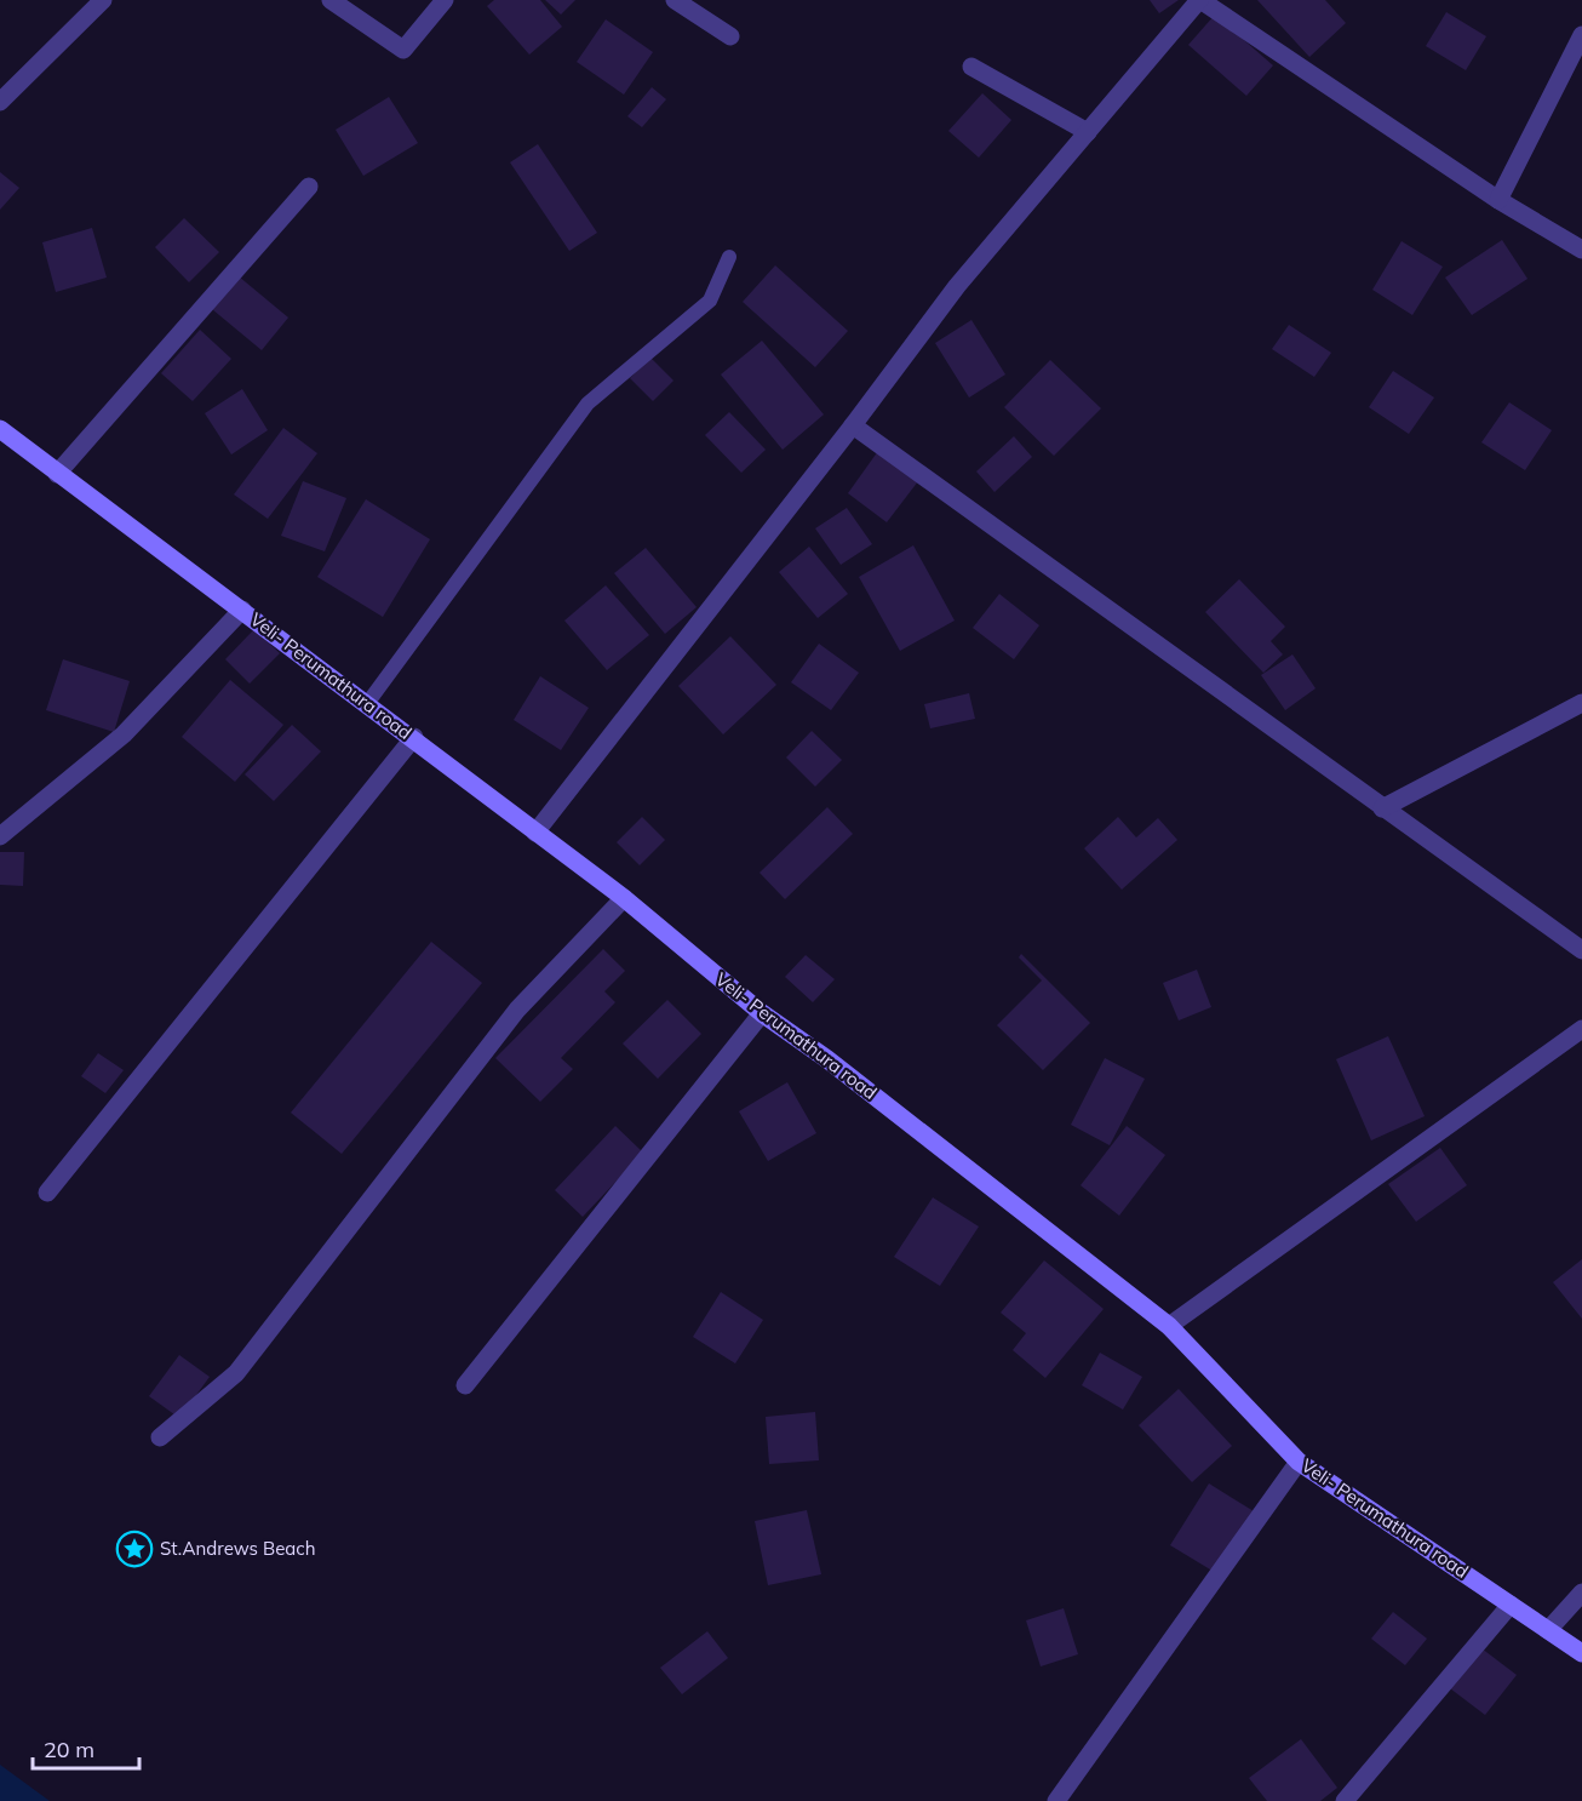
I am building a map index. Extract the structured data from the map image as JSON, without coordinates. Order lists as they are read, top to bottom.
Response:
{
  "streets": {
    "main road": ["Veli- Perumathura road"]
  },
  "places": {
    "place": ["St.Andrews Beach"]
  },
  "scale_bar": "20 m"
}
